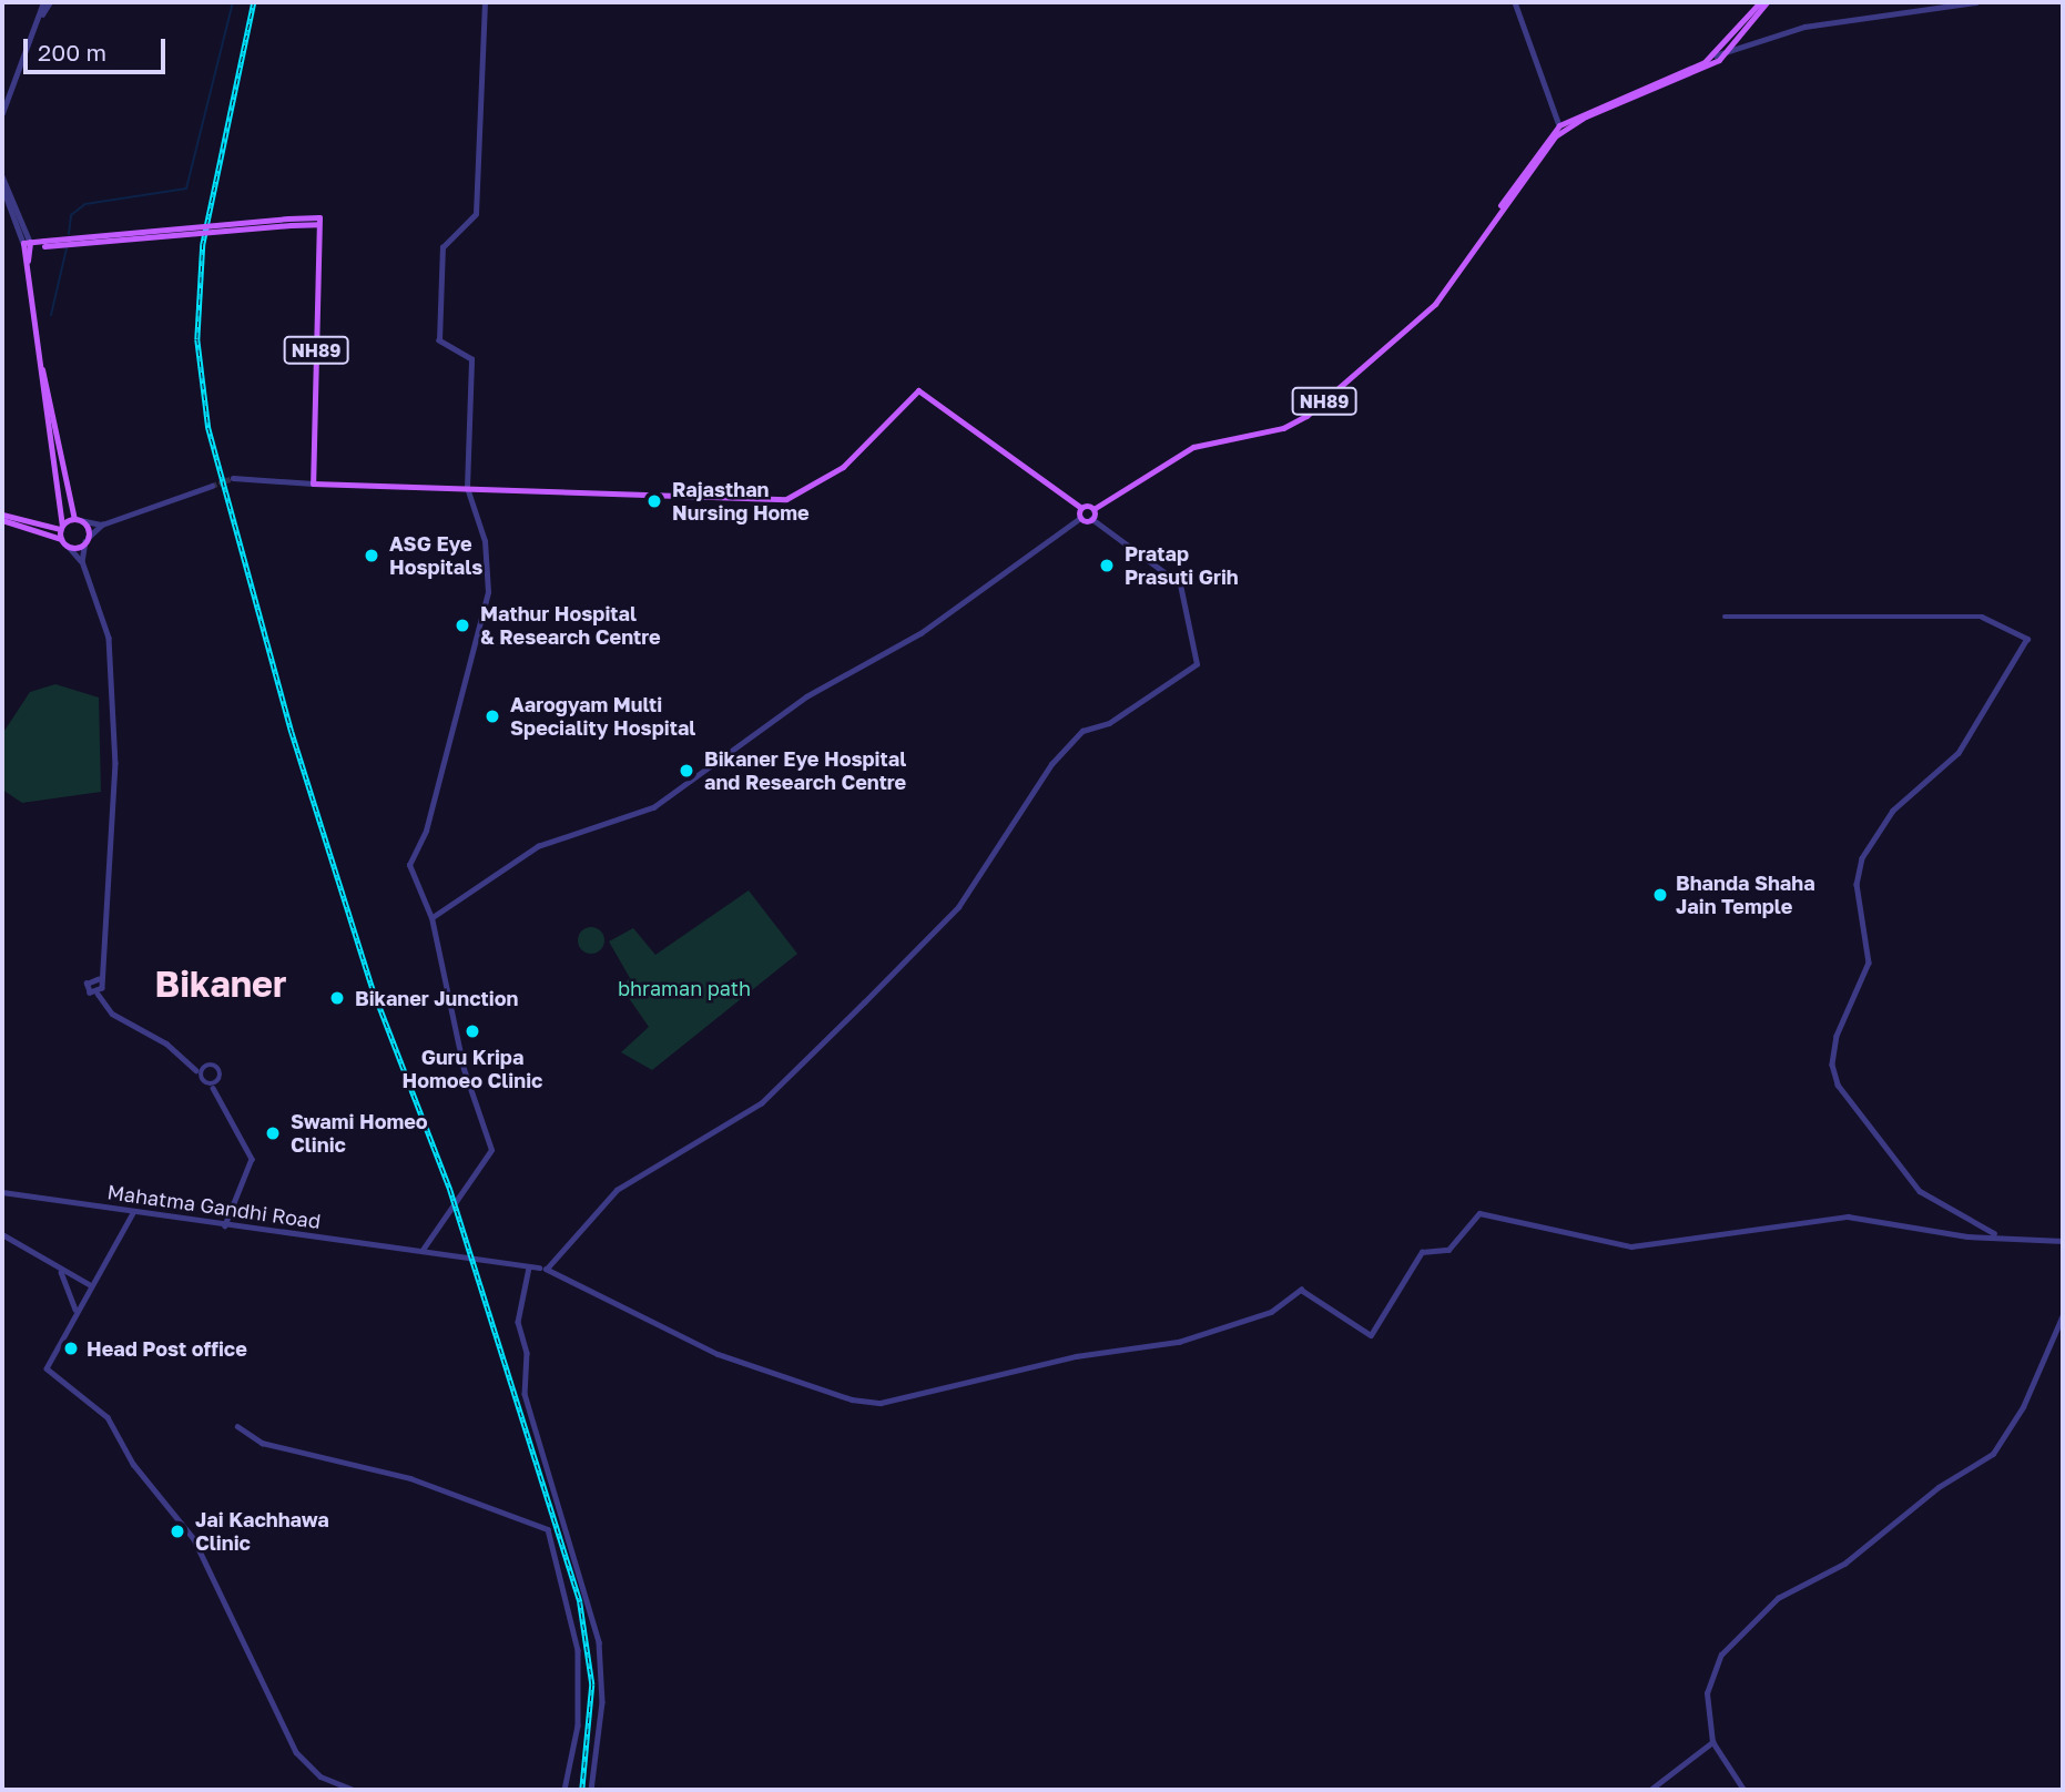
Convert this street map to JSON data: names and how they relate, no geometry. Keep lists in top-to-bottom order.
{
  "streets": {
    "main road": ["NH89"],
    "street": ["Mahatma Gandhi Road"]
  },
  "districts": ["Bikaner"],
  "parks": ["bhraman path"],
  "places": [
    "Rajasthan Nursing Home",
    "ASG Eye Hospitals",
    "Pratap Prasuti Grih",
    "Mathur Hospital & Research Centre",
    "Aarogyam Multi Speciality Hospital",
    "Bikaner Eye Hospital and Research Centre",
    "Bhanda Shaha Jain Temple",
    "Bikaner Junction",
    "Guru Kripa Homoeo Clinic",
    "Swami Homeo Clinic",
    "Head Post office",
    "Jai Kachhawa Clinic"
  ],
  "scale_bar": "200 m"
}
